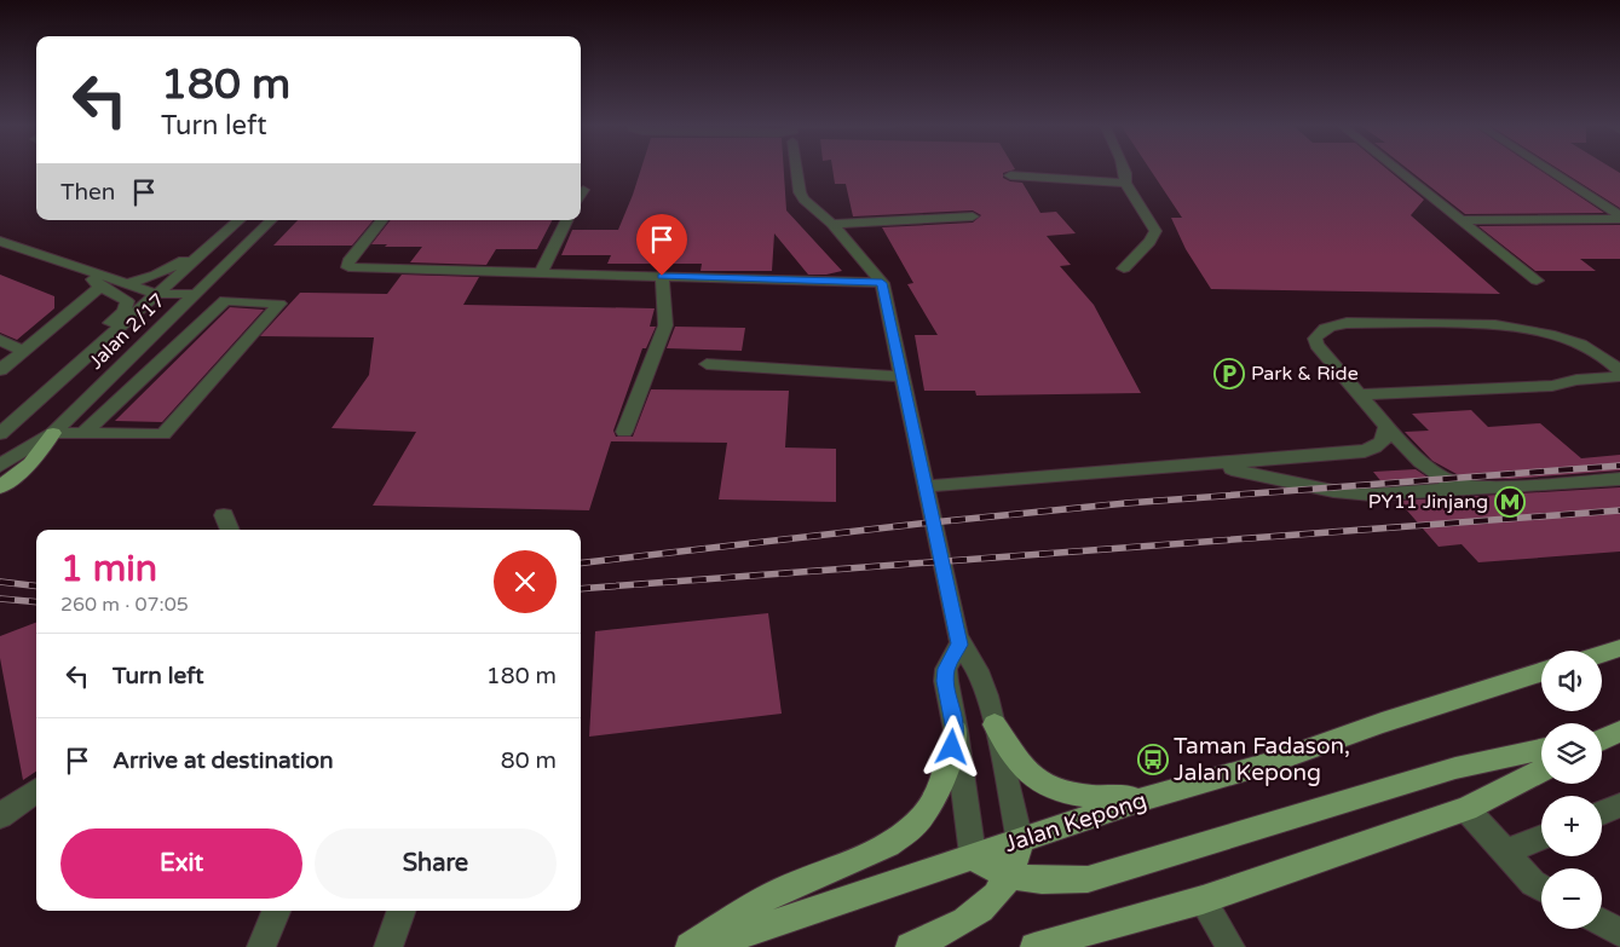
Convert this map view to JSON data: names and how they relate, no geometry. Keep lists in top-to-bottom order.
{
  "streets": {
    "main road": ["Jalan Kepong"],
    "street": ["Jalan 2/17"]
  },
  "places": {
    "parking": ["Park & Ride"],
    "metro station": ["PY11 Jinjang"],
    "bus stop": ["Taman Fadason, Jalan Kepong"]
  },
  "page": {
    "turn": ["180 m", "Turn left"],
    "then": "Then",
    "heading": ["1 min", "260 m · 07:05"],
    "list": [
      {
        "name": "Turn left",
        "value": "180 m"
      },
      {
        "name": "Arrive at destination",
        "value": "80 m"
      }
    ],
    "map_buttons": ["+", "−"],
    "buttons": ["Exit", "Share"]
  }
}
